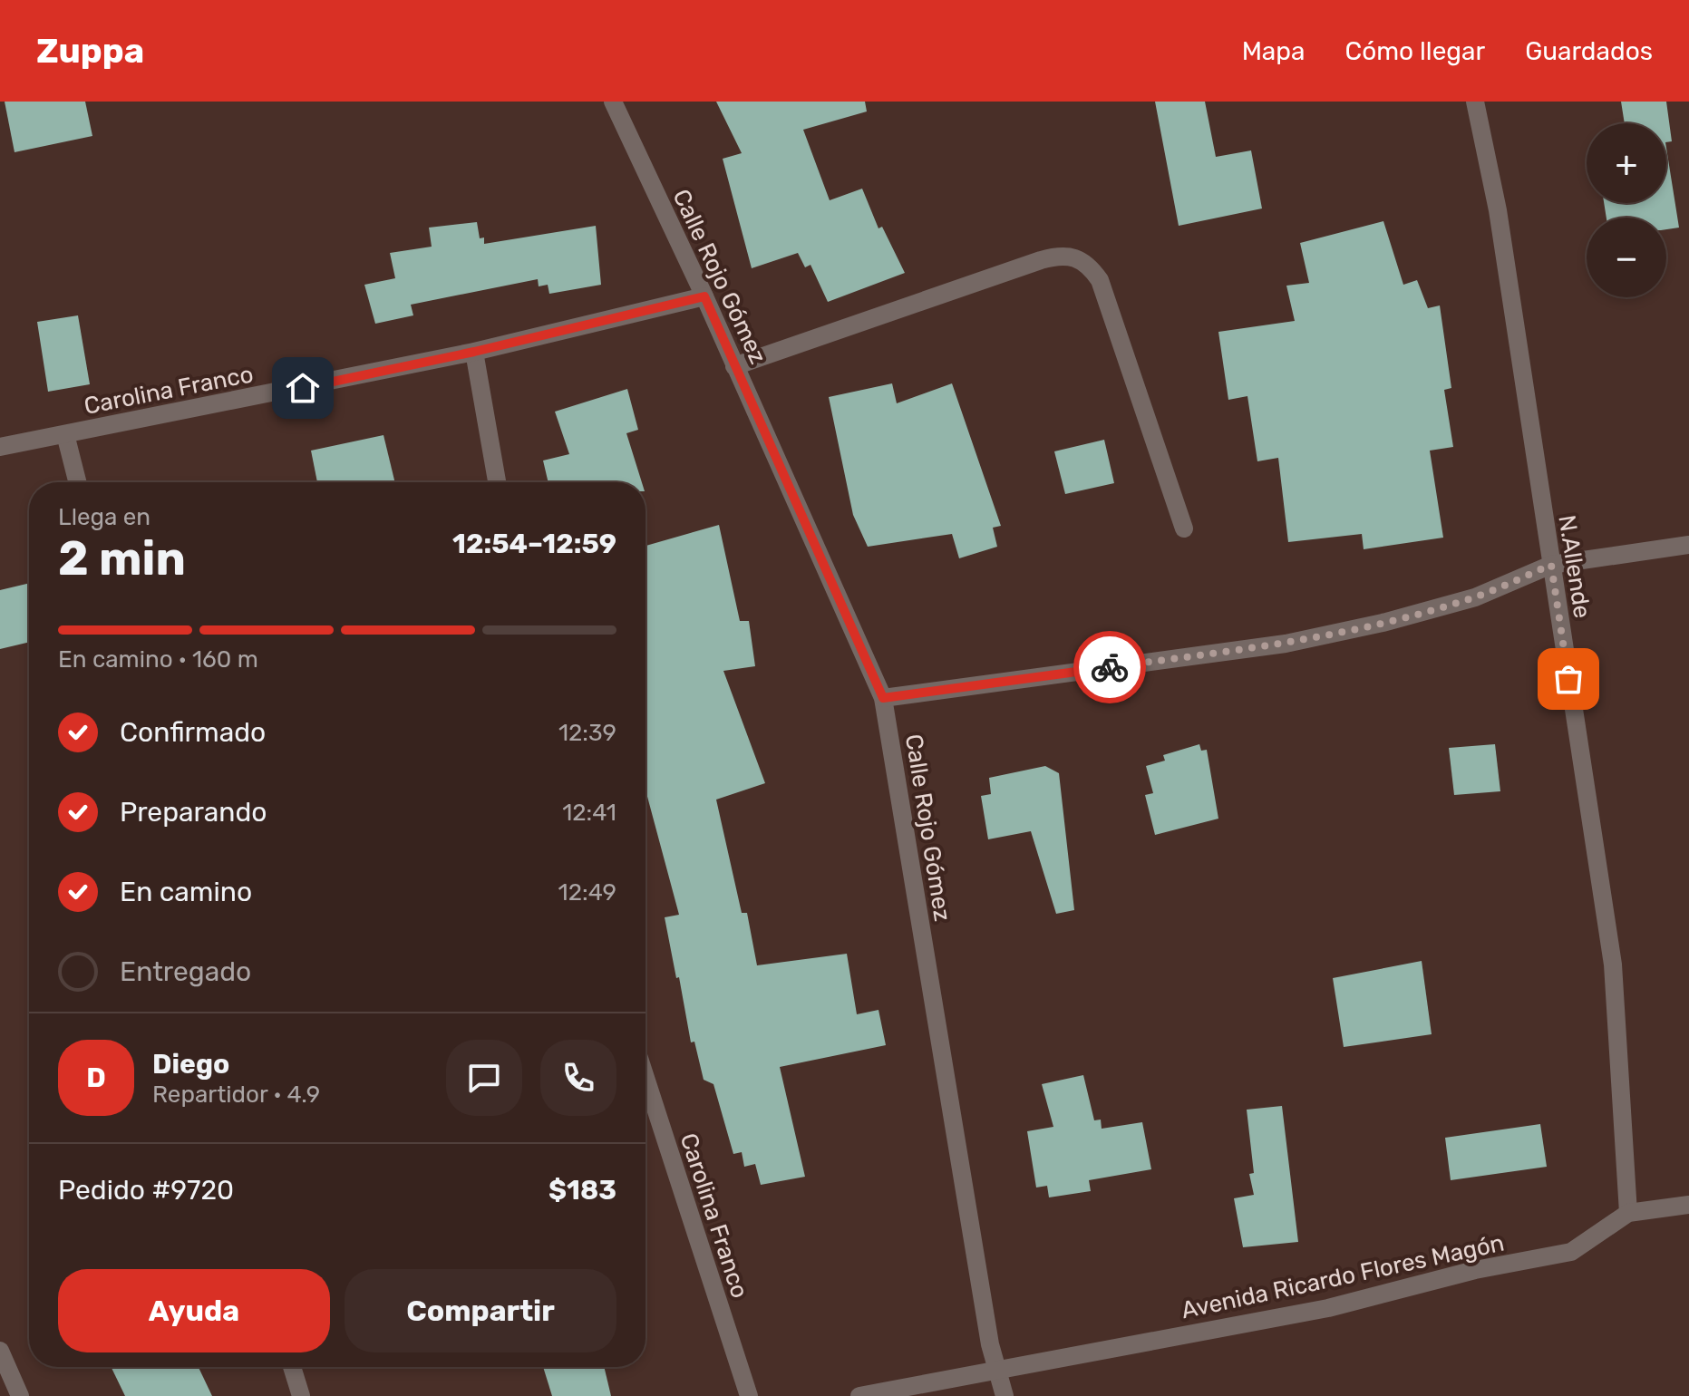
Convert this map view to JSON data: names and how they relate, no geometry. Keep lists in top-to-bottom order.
{
  "streets": {
    "street": [
      "Calle Rojo Gómez",
      "Carolina Franco",
      "N.Allende",
      "Avenida Ricardo Flores Magón"
    ]
  },
  "crossings": [
    ["Calle Rojo Gómez", "Carolina Franco"],
    ["Calle Rojo Gómez", "Avenida Ricardo Flores Magón"],
    ["N.Allende", "Avenida Ricardo Flores Magón"]
  ],
  "page": {
    "header": "Zuppa",
    "nav": ["Mapa", "Cómo llegar", "Guardados"],
    "map_buttons": ["+", "−"],
    "heading": ["2 min", "Llega en", "12:54–12:59"],
    "panel": [
      "Diego",
      "Repartidor · 4.9",
      "Pedido #9720",
      "$183"
    ],
    "bar": "En camino · 160 m",
    "list": [
      ["Confirmado", "12:39"],
      ["Preparando", "12:41"],
      ["En camino", "12:49"],
      "Entregado"
    ],
    "round": "D",
    "buttons": ["Ayuda", "Compartir"]
  }
}
